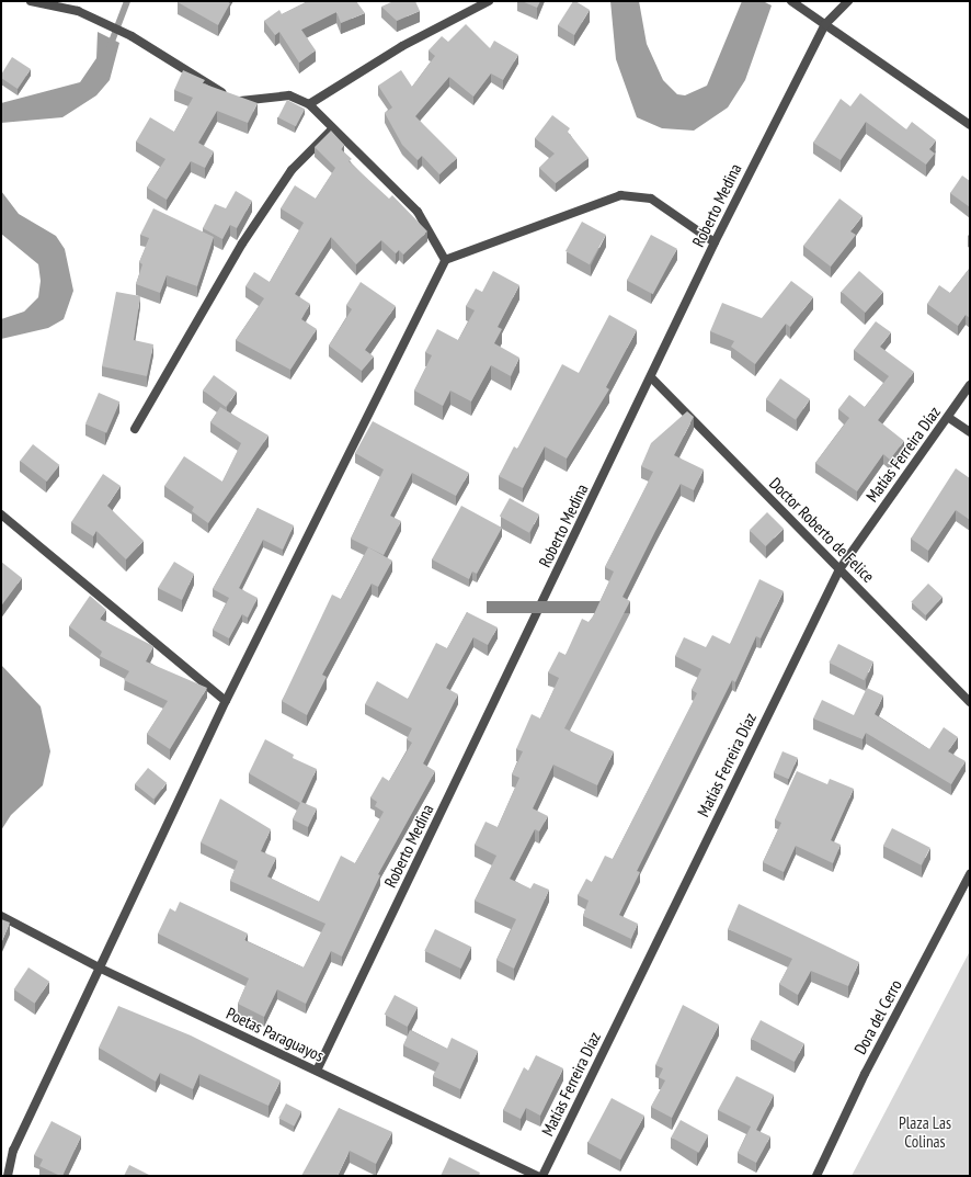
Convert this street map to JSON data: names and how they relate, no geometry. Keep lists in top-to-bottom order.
{
  "streets": {
    "street": [
      "Roberto Medina",
      "Matías Ferreira Díaz",
      "Doctor Roberto de Felice",
      "Dora del Cerro",
      "Poetas Paraguayos"
    ]
  },
  "crossings": [
    ["Roberto Medina", "Doctor Roberto de Felice"],
    ["Roberto Medina", "Poetas Paraguayos"],
    ["Matías Ferreira Díaz", "Doctor Roberto de Felice"]
  ],
  "parks": ["Plaza Las Colinas"]
}
